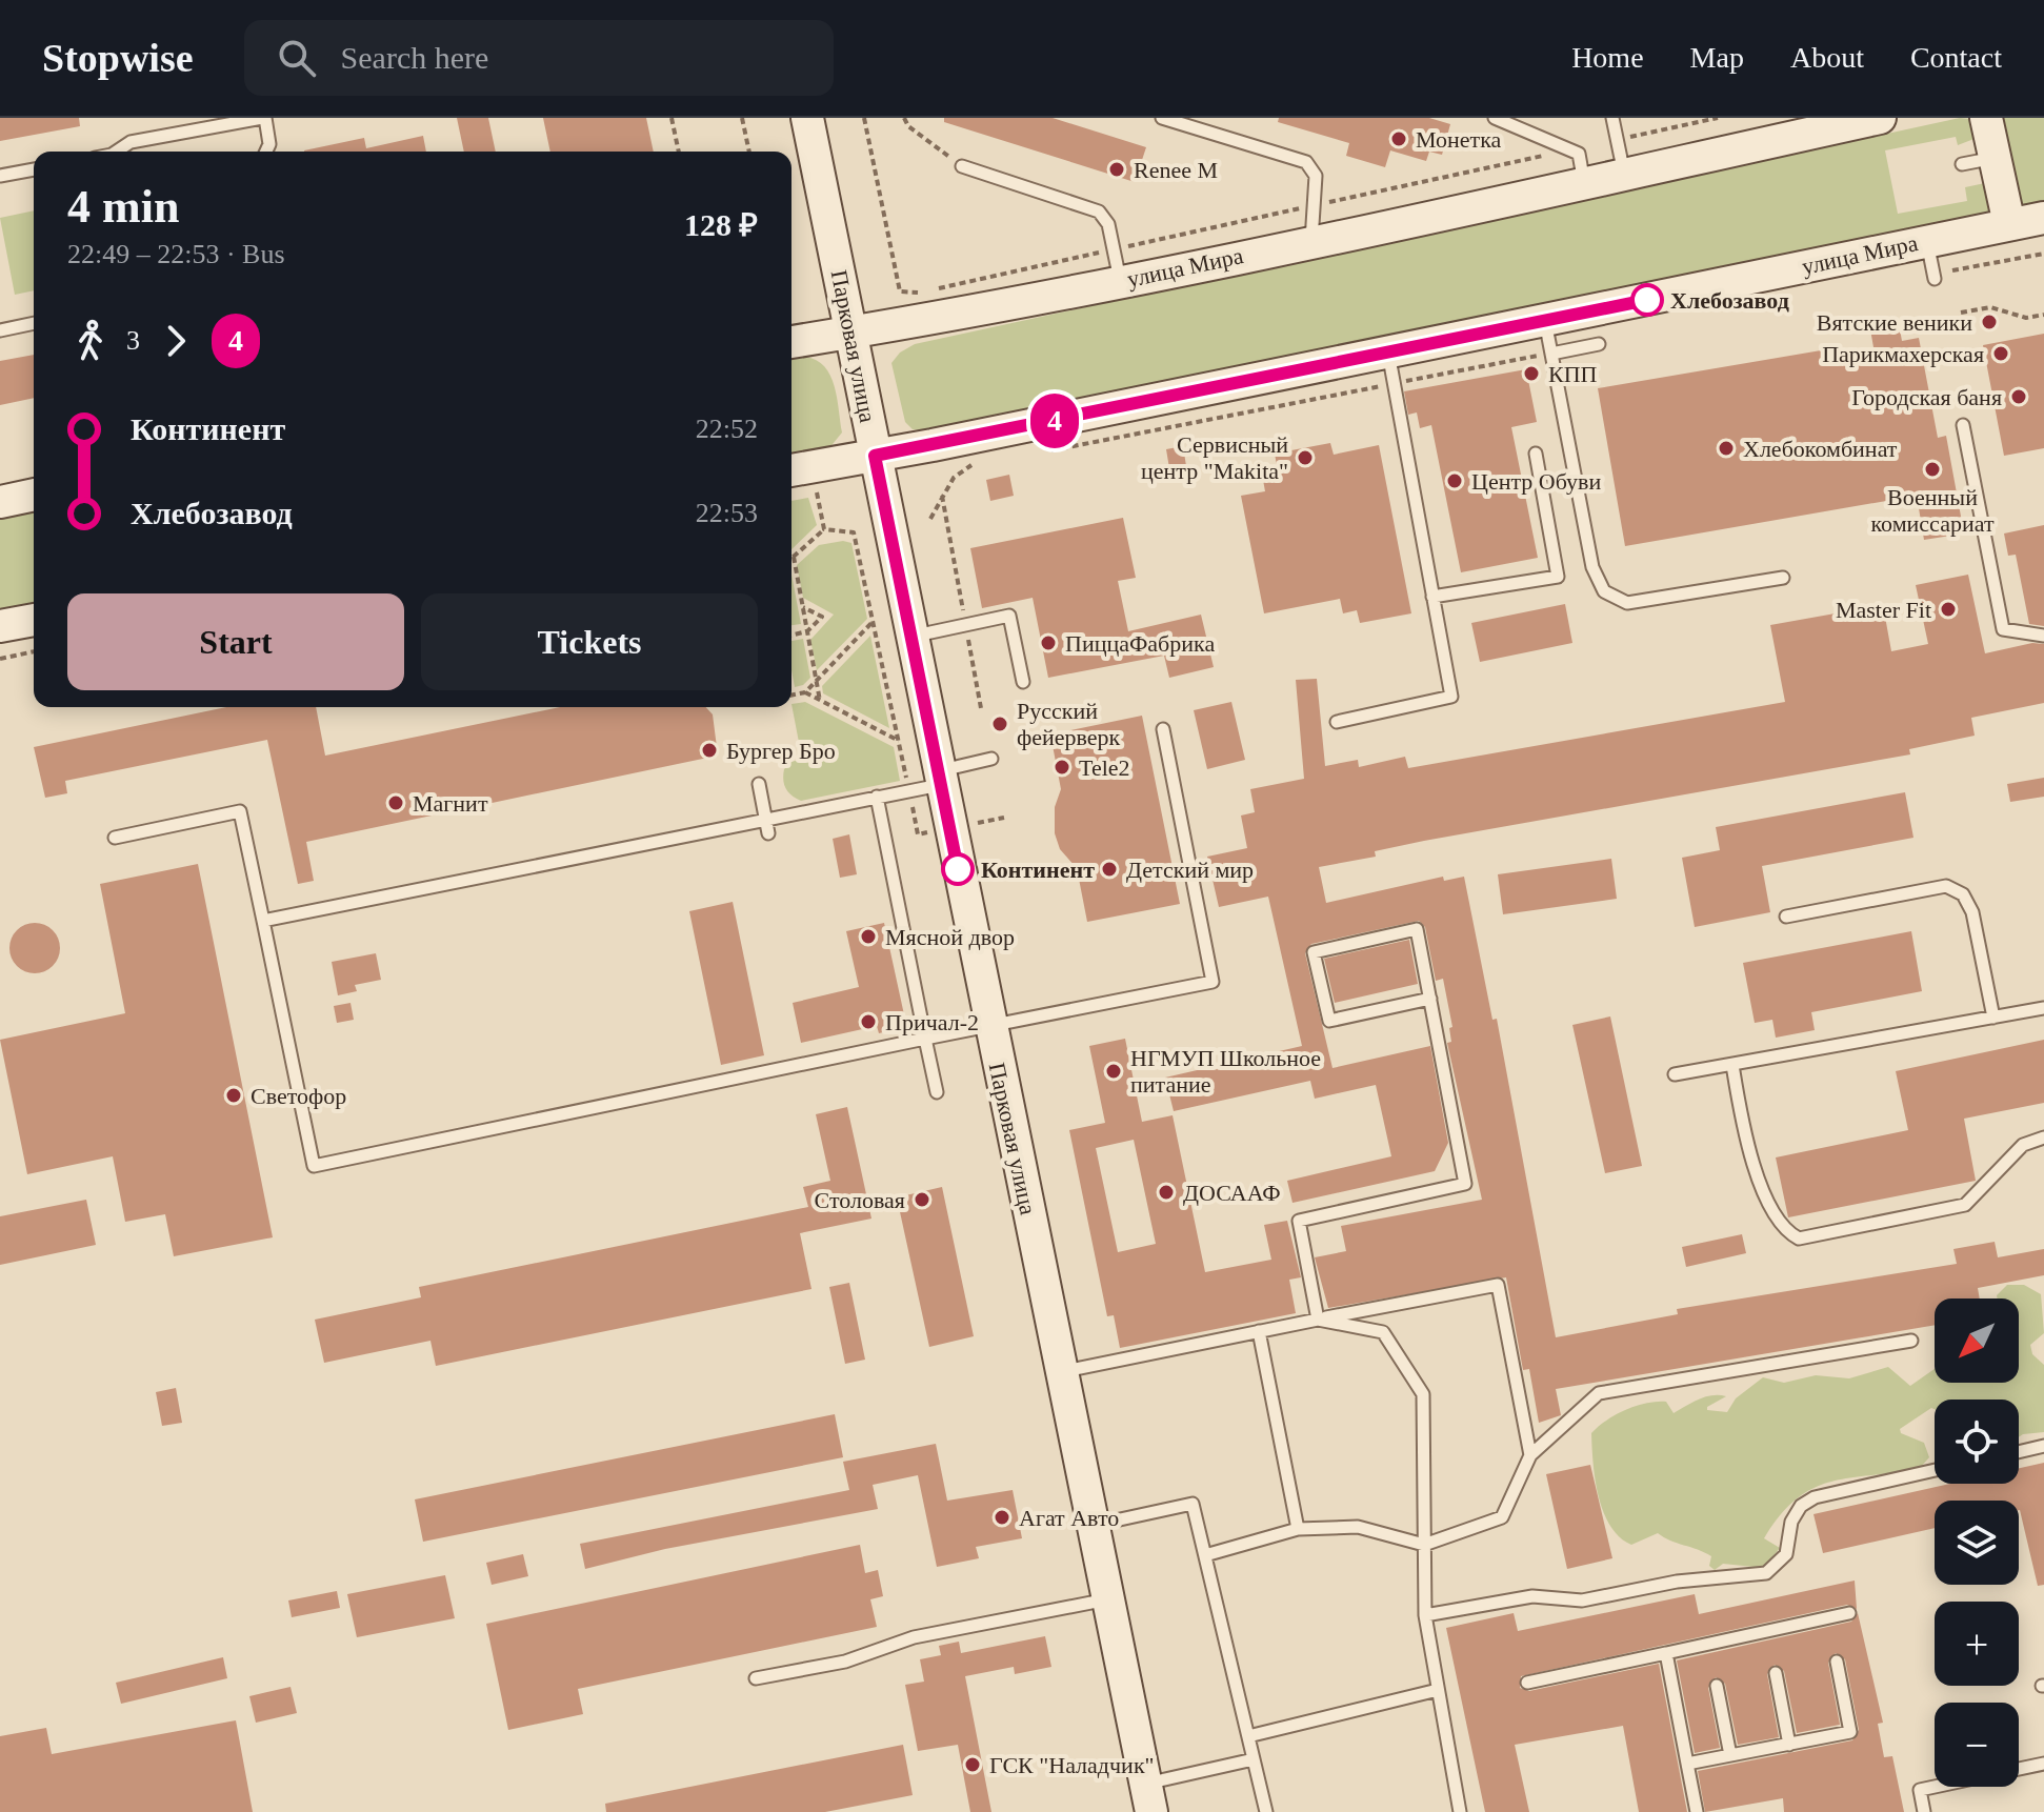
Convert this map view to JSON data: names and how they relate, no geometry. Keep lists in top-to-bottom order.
{
  "streets": {
    "main road": ["улица Мира", "Парковая улица"]
  },
  "crossings": [
    ["улица Мира", "Парковая улица"]
  ],
  "places": [
    "Монетка",
    "Renee M",
    "Хлебозавод",
    "Вятские веники",
    "Парикмахерская",
    "КПП",
    "Городская баня",
    "Хлебокомбинат",
    "Сервисный центр \"Makita\"",
    "Военный комиссариат",
    "Центр Обуви",
    "Master Fit",
    "ПиццаФабрика",
    "Русский фейерверк",
    "Бургер Бро",
    "Tele2",
    "Магнит",
    "Континент",
    "Детский мир",
    "Мясной двор",
    "Причал-2",
    "НГМУП Школьное питание",
    "Светофор",
    "ДОСААФ",
    "Столовая",
    "Агат Авто",
    "ГСК \"Наладчик\""
  ],
  "lines": ["bus line 4"],
  "north": "bottom left",
  "page": {
    "header": "Stopwise",
    "search": "Search here",
    "nav": [
      "Home",
      "Map",
      "About",
      "Contact"
    ],
    "on_map": "4",
    "heading": ["4 min", "22:49 – 22:53 · Bus", "128 ₽"],
    "legs": ["3", "4"],
    "list": [
      {
        "name": "Континент",
        "value": "22:52"
      },
      {
        "name": "Хлебозавод",
        "value": "22:53"
      }
    ],
    "buttons": ["Start", "Tickets"],
    "map_buttons": ["+", "−"]
  }
}
